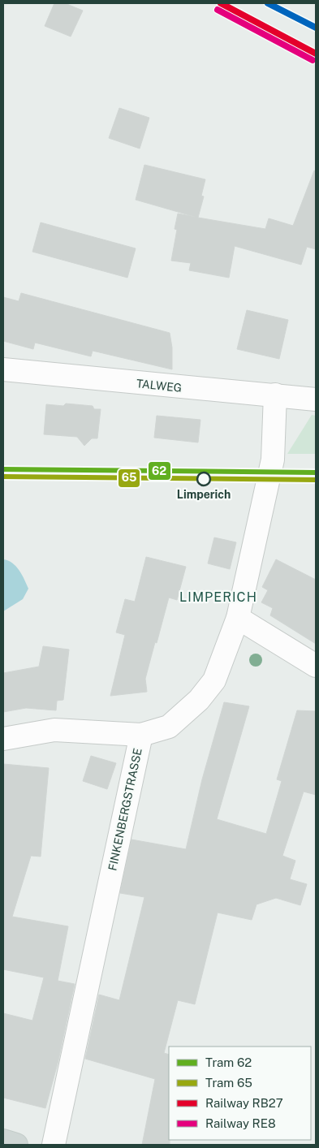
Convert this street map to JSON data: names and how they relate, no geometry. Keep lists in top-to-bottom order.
{
  "streets": {
    "street": ["TALWEG", "FINKENBERGSTRASSE"]
  },
  "crossings": [
    ["TALWEG", "FINKENBERGSTRASSE"]
  ],
  "districts": ["LIMPERICH"],
  "places": ["Limperich"],
  "lines": [
    "rail line RB27",
    "rail line RE8",
    "tram line 62",
    "tram line 65"
  ],
  "legend": [
    "Tram 62",
    "Tram 65",
    "Railway RB27",
    "Railway RE8"
  ]
}
